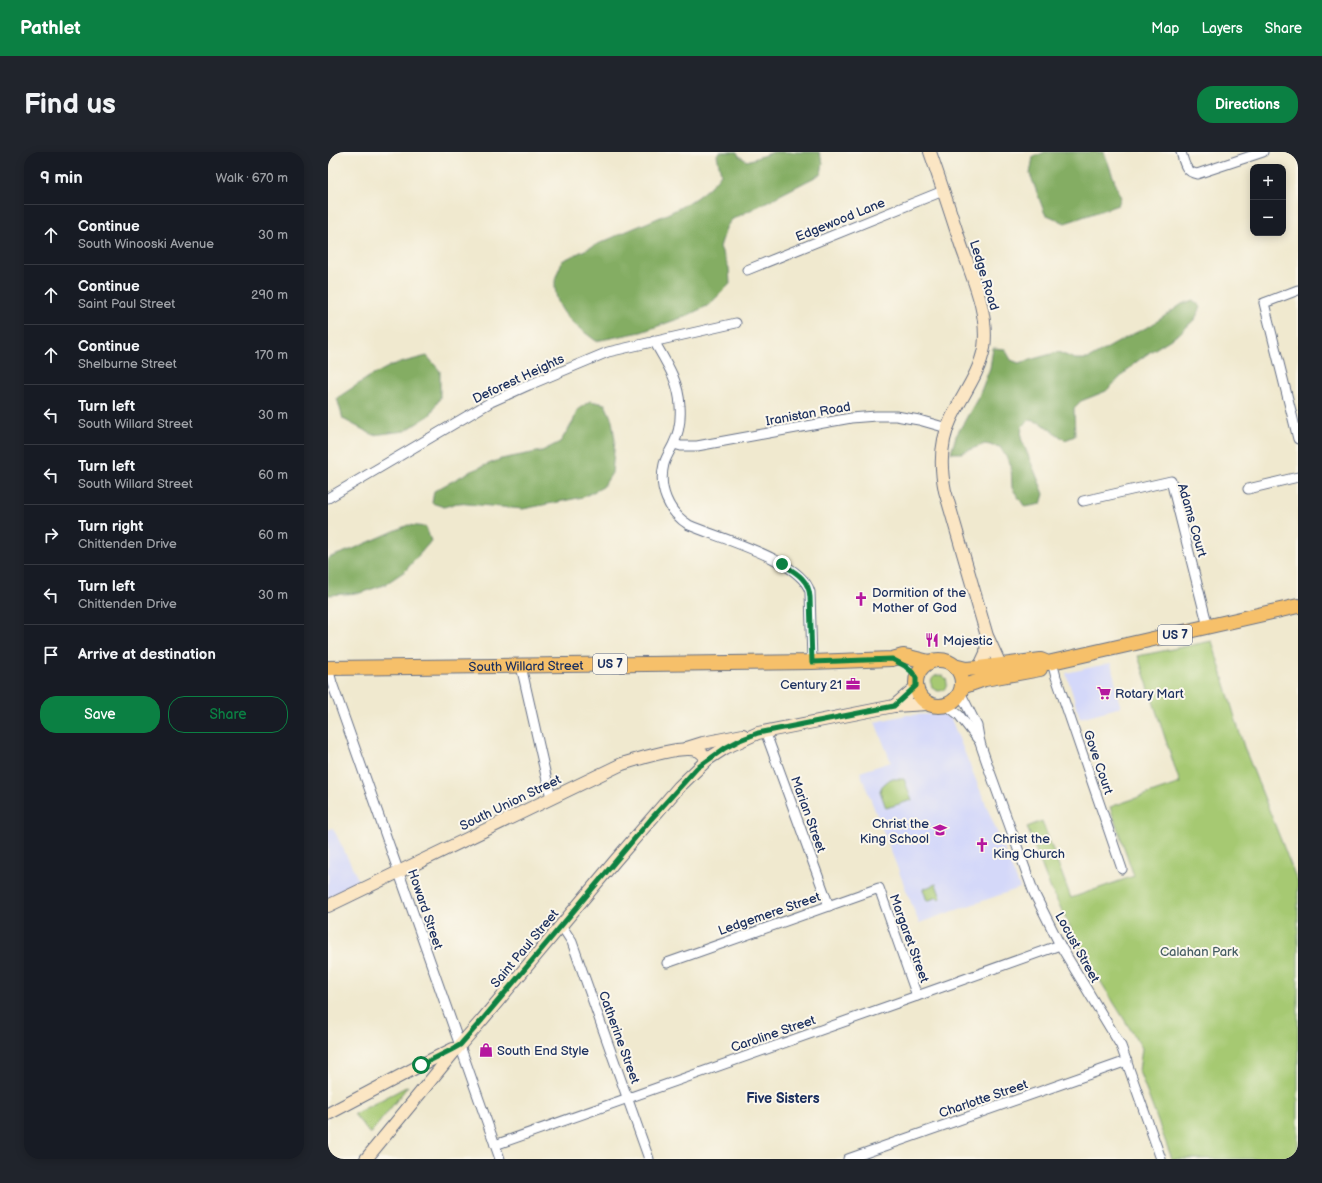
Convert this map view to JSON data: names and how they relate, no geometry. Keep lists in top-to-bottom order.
{
  "streets": {
    "main road": [
      "Ledge Road",
      "US 7",
      "South Willard Street",
      "South Union Street",
      "Saint Paul Street"
    ],
    "street": [
      "Edgewood Lane",
      "Deforest Heights",
      "Iranistan Road",
      "Adams Court",
      "Gove Court",
      "Marian Street",
      "Howard Street",
      "Ledgemere Street",
      "Margaret Street",
      "Locust Street",
      "Caroline Street",
      "Catherine Street",
      "Charlotte Street"
    ]
  },
  "crossings": [
    ["Edgewood Lane", "Ledge Road"],
    ["Ledge Road", "Iranistan Road"],
    ["Ledge Road", "US 7"],
    ["Adams Court", "US 7"],
    ["US 7", "South Willard Street"],
    ["US 7", "Gove Court"],
    ["US 7", "Locust Street"],
    ["South Willard Street", "Howard Street"],
    ["South Willard Street", "Locust Street"],
    ["South Union Street", "Howard Street"],
    ["South Union Street", "Saint Paul Street"],
    ["Marian Street", "Ledgemere Street"],
    ["Marian Street", "Saint Paul Street"],
    ["Howard Street", "Saint Paul Street"],
    ["Howard Street", "Caroline Street"],
    ["Ledgemere Street", "Margaret Street"],
    ["Margaret Street", "Caroline Street"],
    ["Locust Street", "Caroline Street"],
    ["Locust Street", "Charlotte Street"],
    ["Saint Paul Street", "Catherine Street"],
    ["Caroline Street", "Catherine Street"]
  ],
  "districts": ["Five Sisters"],
  "parks": ["Calahan Park"],
  "places": {
    "church": ["Dormition of the Mother of God", "Christ the King Church"],
    "restaurant": ["Majestic"],
    "office": ["Century 21"],
    "supermarket": ["Rotary Mart"],
    "school or university": ["Christ the King School"],
    "shop": ["South End Style"]
  },
  "page": {
    "header": "Pathlet",
    "nav": ["Map", "Layers", "Share"],
    "buttons": [
      "Directions",
      ["Save", "Share"]
    ],
    "title": "Find us",
    "heading": ["9 min", "Walk · 670 m"],
    "map_buttons": ["+", "−"],
    "list": [
      ["Continue", "South Winooski Avenue", "30 m"],
      ["Continue", "Saint Paul Street", "290 m"],
      ["Continue", "Shelburne Street", "170 m"],
      ["Turn left", "South Willard Street", "30 m"],
      ["Turn left", "South Willard Street", "60 m"],
      ["Turn right", "Chittenden Drive", "60 m"],
      ["Turn left", "Chittenden Drive", "30 m"],
      "Arrive at destination"
    ]
  }
}
